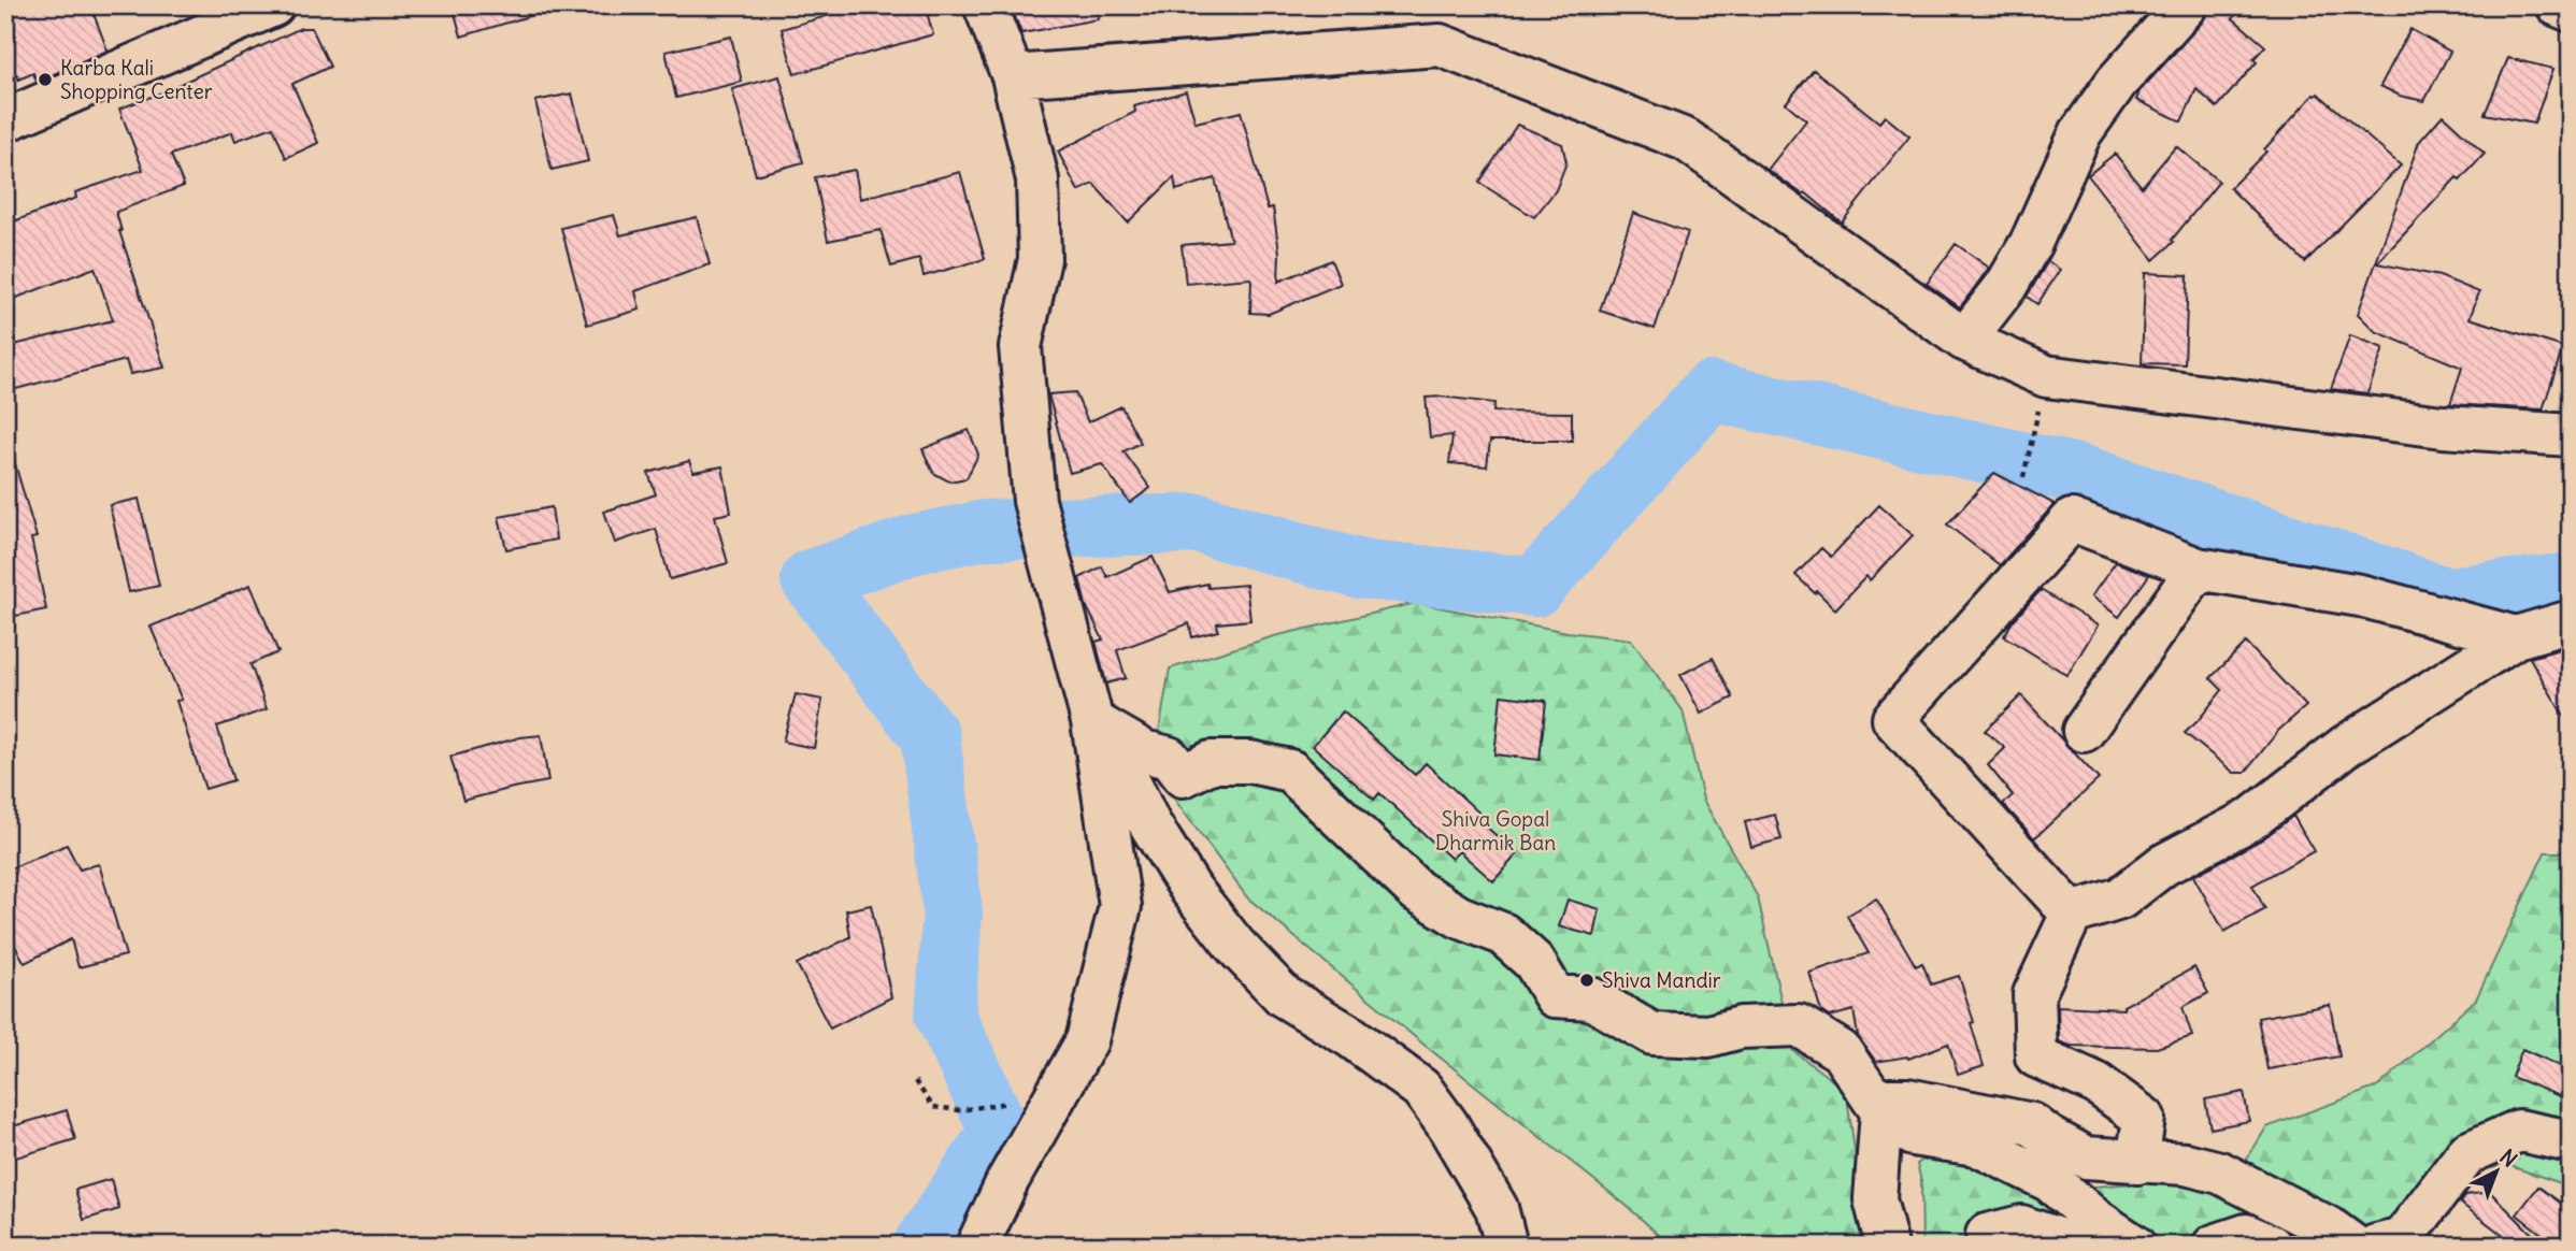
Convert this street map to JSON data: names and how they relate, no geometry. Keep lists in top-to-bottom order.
{
  "parks": ["Shiva Gopal Dharmik Ban"],
  "places": ["Karba Kali Shopping Center", "Shiva Mandir"],
  "north": "top right"
}
